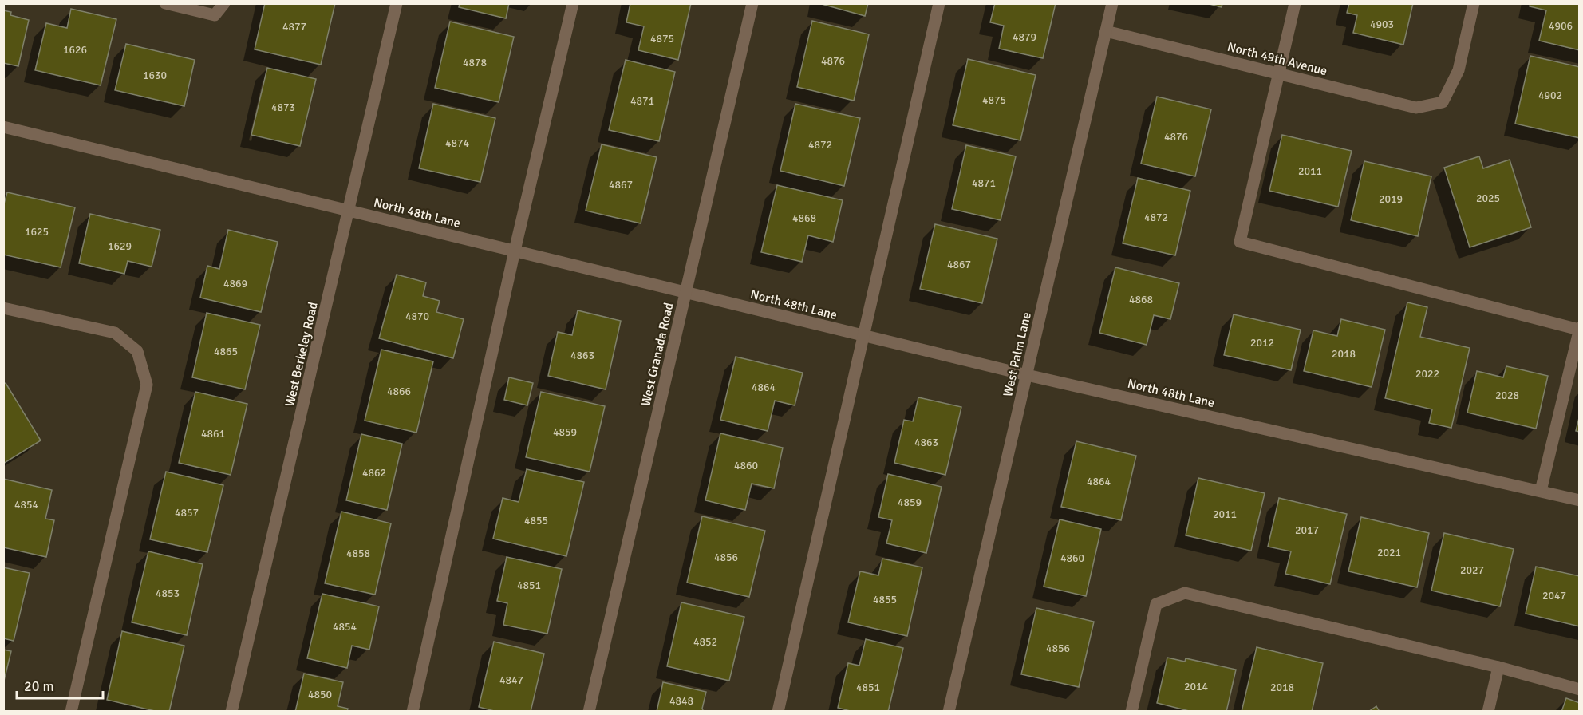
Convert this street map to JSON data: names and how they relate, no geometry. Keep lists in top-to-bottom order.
{
  "streets": {
    "street": [
      "North 49th Avenue",
      "North 48th Lane",
      "West Berkeley Road",
      "West Granada Road",
      "West Palm Lane"
    ]
  },
  "crossings": [
    ["North 49th Avenue", "West Palm Lane"],
    ["North 48th Lane", "West Berkeley Road"],
    ["North 48th Lane", "West Granada Road"],
    ["North 48th Lane", "West Palm Lane"]
  ],
  "house_numbers": [
    "4903",
    "4906",
    "4877",
    "4879",
    "4875",
    "1626",
    "4876",
    "4878",
    "1630",
    "4902",
    "4875",
    "4871",
    "4873",
    "4876",
    "4874",
    "4872",
    "2011",
    "4871",
    "4867",
    "2025",
    "2019",
    "4872",
    "4868",
    "1625",
    "1629",
    "4867",
    "4869",
    "4868",
    "4870",
    "2012",
    "4865",
    "2018",
    "4863",
    "2022",
    "4864",
    "4866",
    "2028",
    "4859",
    "4861",
    "4863",
    "4860",
    "4862",
    "4864",
    "4859",
    "4854",
    "4857",
    "2011",
    "4855",
    "2017",
    "2021",
    "4858",
    "4856",
    "4860",
    "2027",
    "4851",
    "4853",
    "2047",
    "4855",
    "4854",
    "4852",
    "4856",
    "4847",
    "2014",
    "4851",
    "2018",
    "4850",
    "4848"
  ],
  "scale_bar": "20 m"
}
